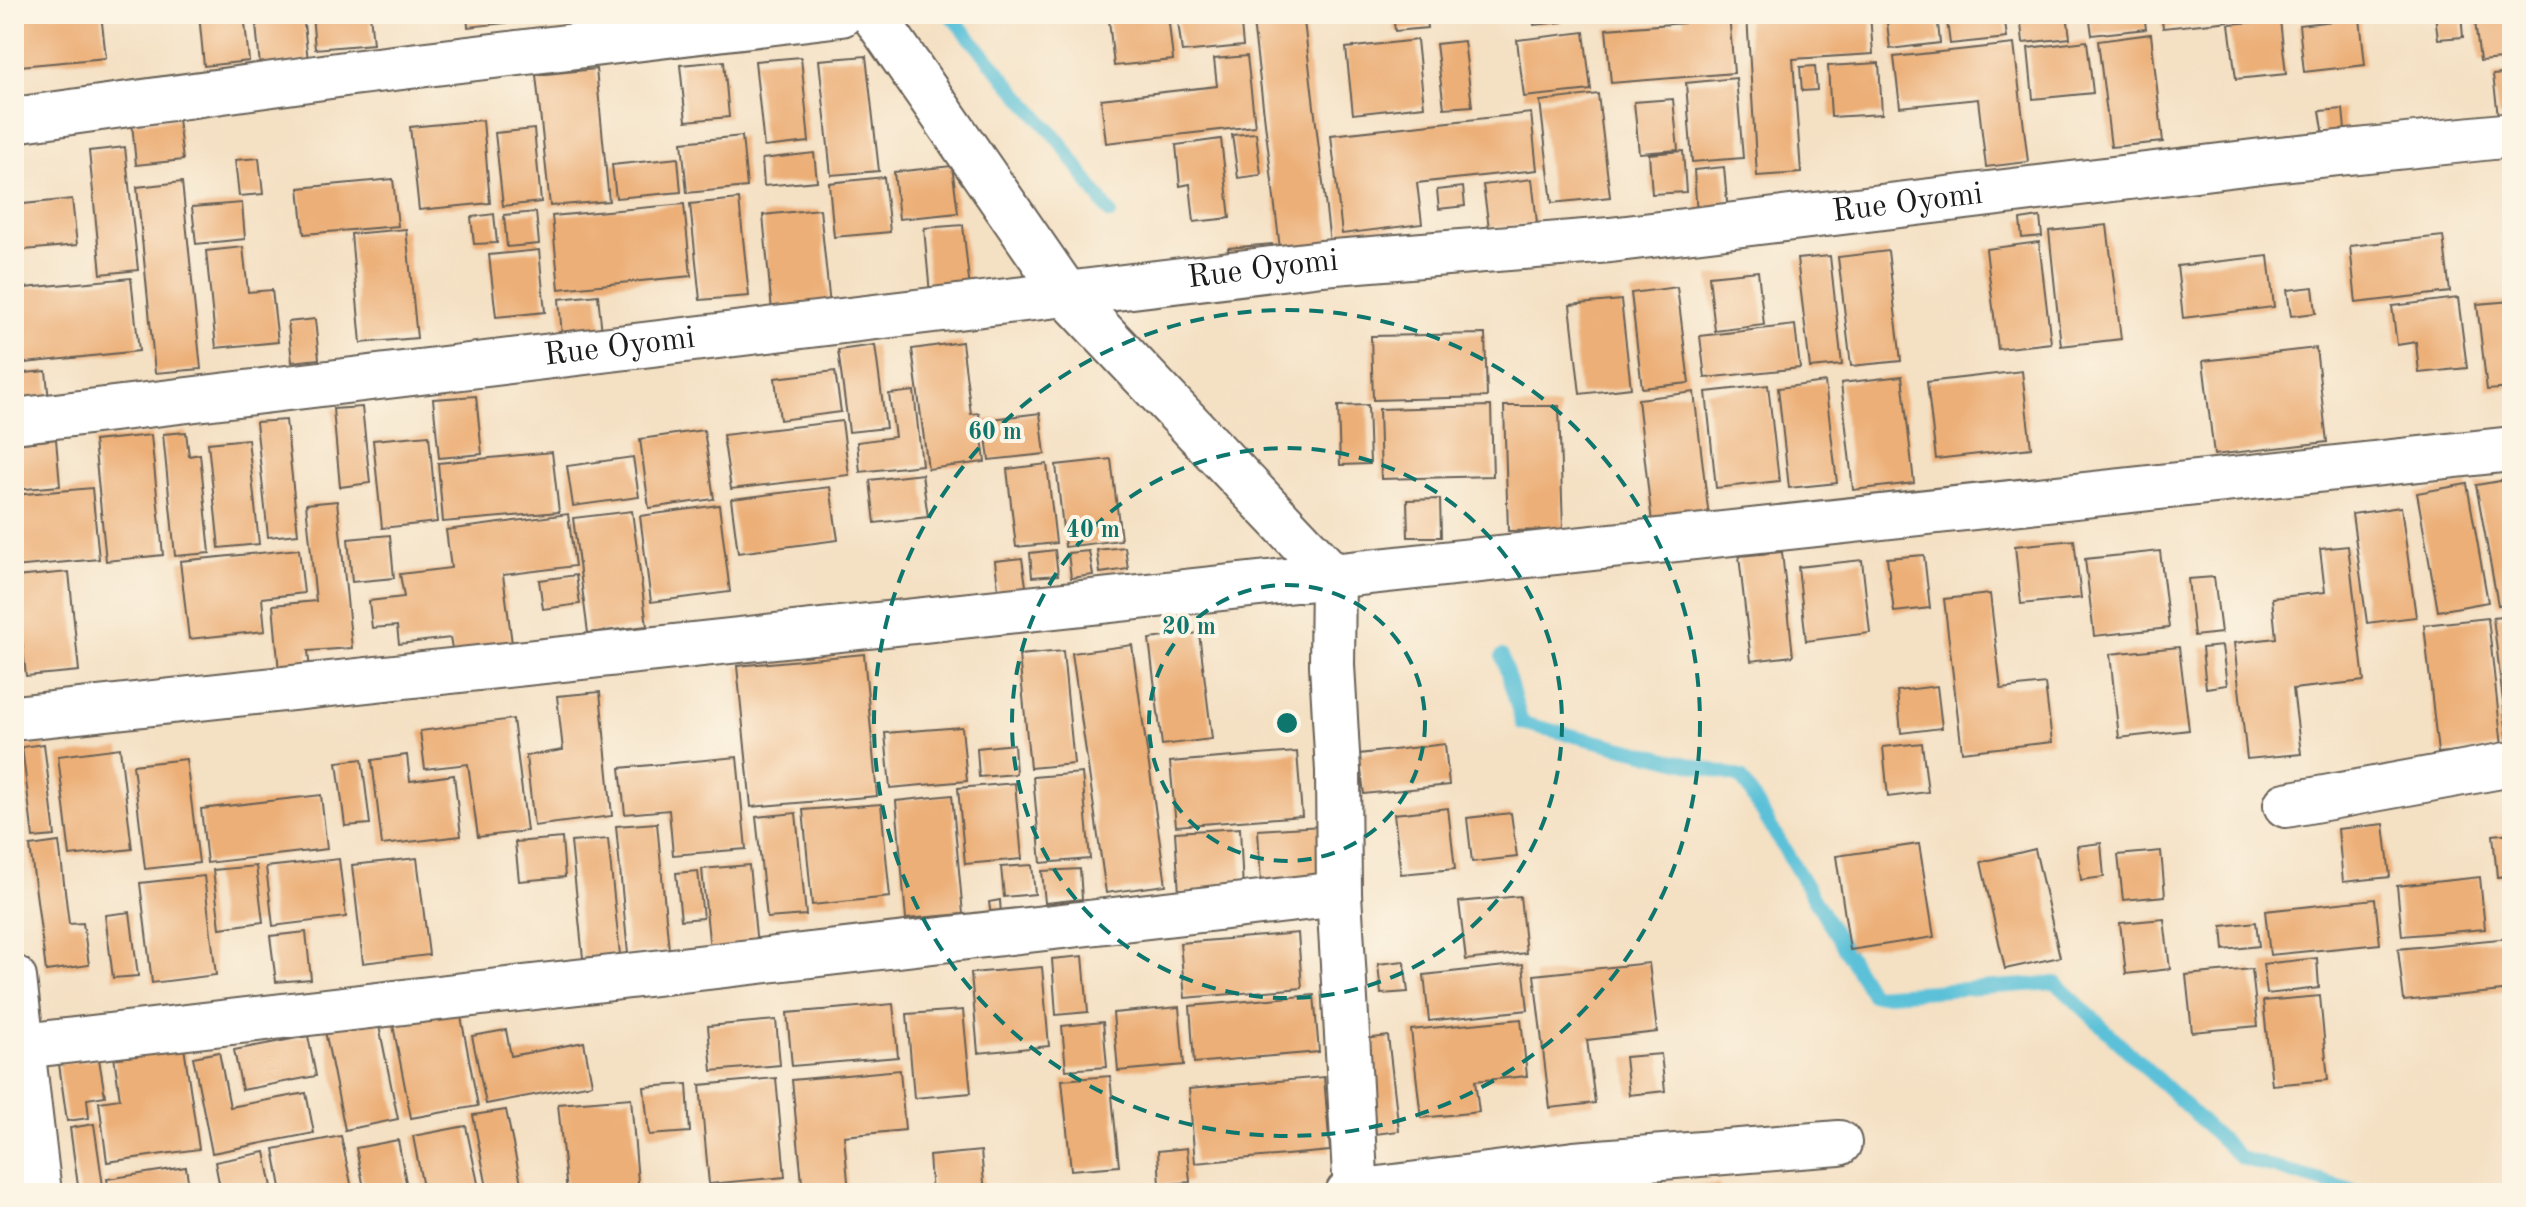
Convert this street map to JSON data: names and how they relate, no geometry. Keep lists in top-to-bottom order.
{
  "streets": {
    "street": ["Rue Oyomi"]
  },
  "rings": ["60 m", "40 m", "20 m"]
}
